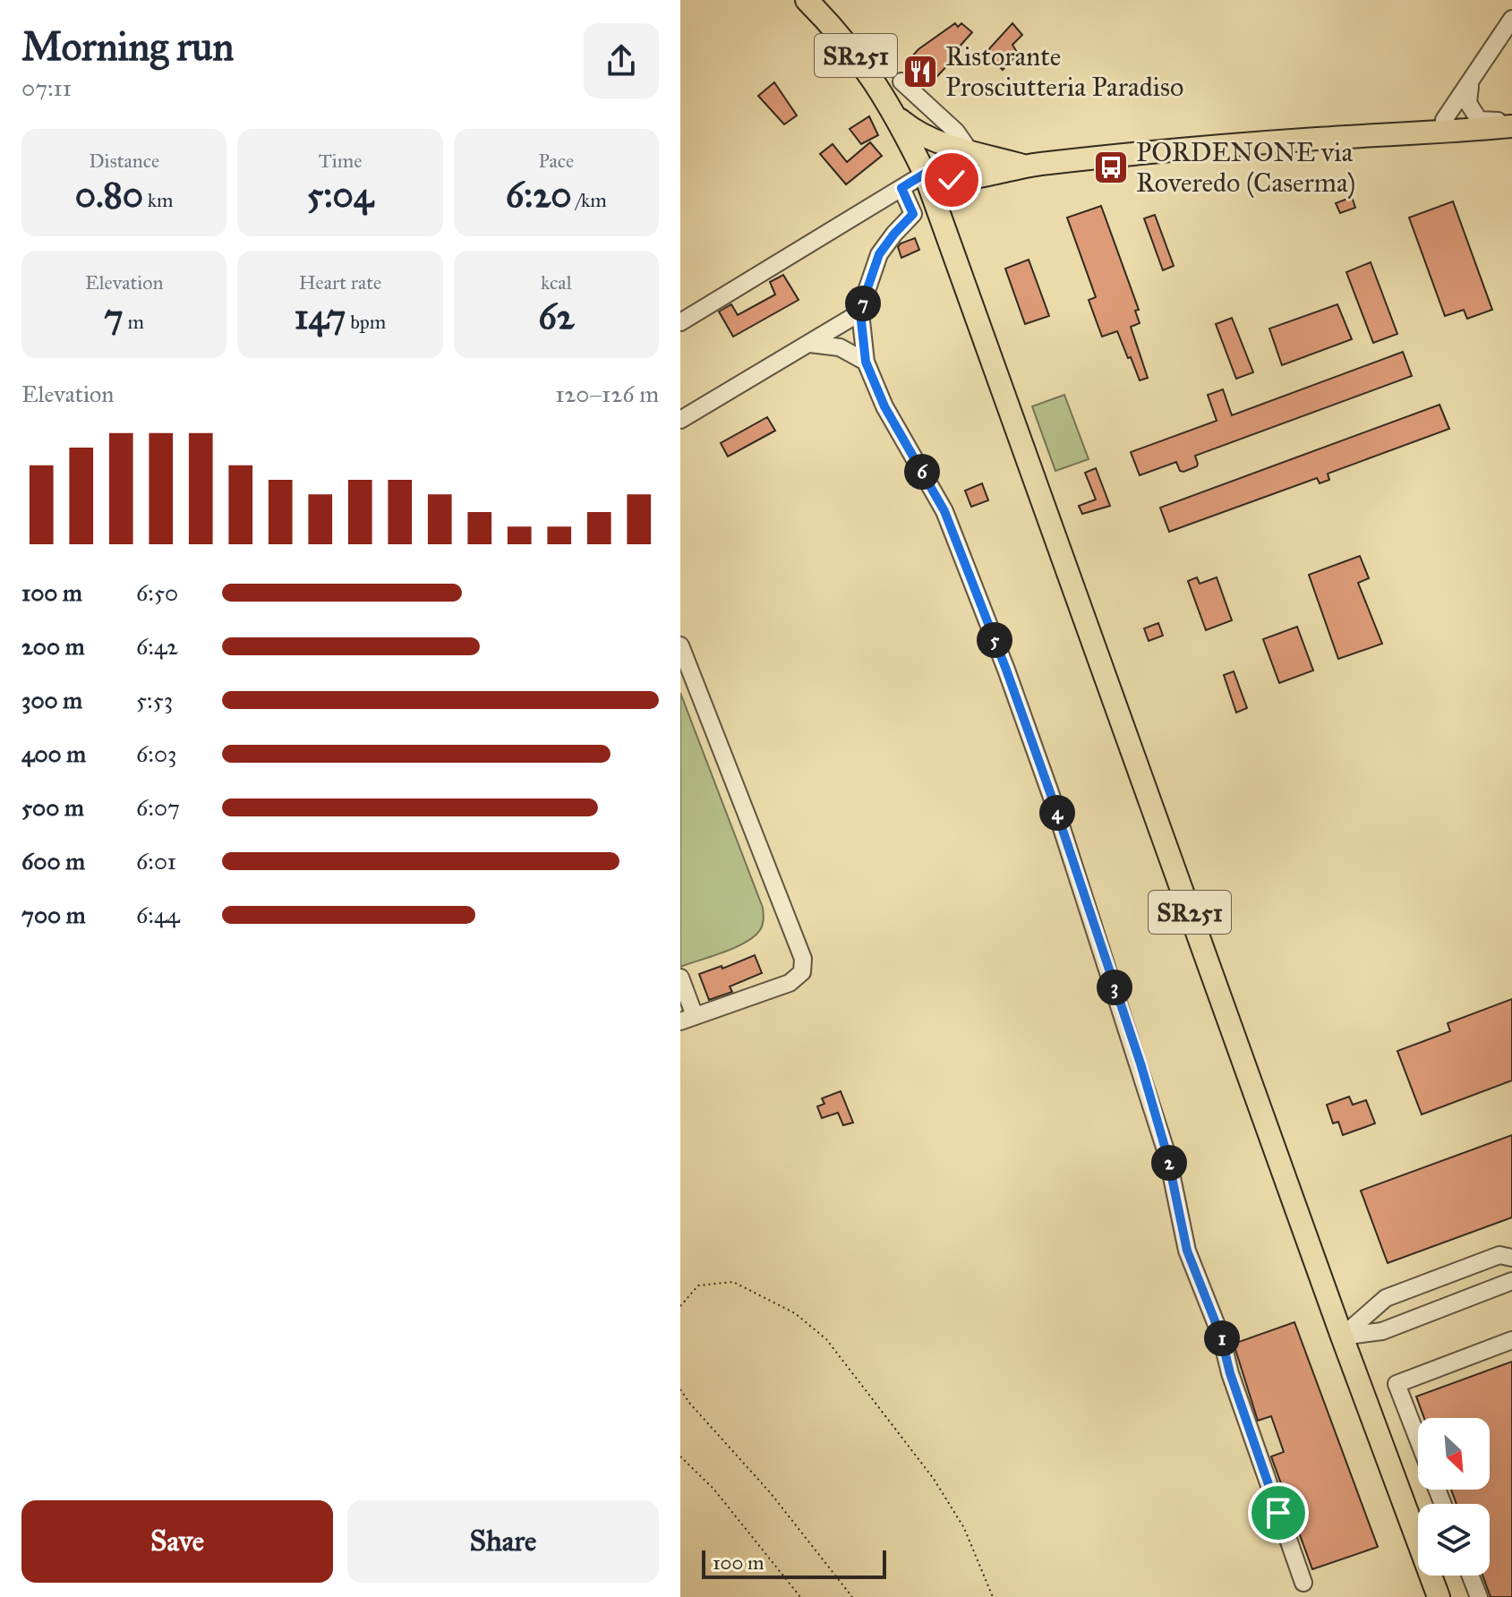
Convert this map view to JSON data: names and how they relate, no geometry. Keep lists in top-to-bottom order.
{
  "streets": {
    "main road": ["SR251"]
  },
  "places": {
    "restaurant": ["Ristorante Prosciutteria Paradiso"],
    "bus stop": ["PORDENONE via Roveredo (Caserma)"]
  },
  "scale_bar": "100 m",
  "north": "bottom right",
  "page": {
    "heading": ["Morning run", "07:11"],
    "stats": [
      ["Distance", "0.80 km"],
      ["Time", "5:04"],
      ["Pace", "6:20 /km"],
      ["Elevation", "7 m"],
      ["Heart rate", "147 bpm"],
      ["kcal", "62"]
    ],
    "pins": [
      "7",
      "6",
      "5",
      "4",
      "3",
      "2",
      "1"
    ],
    "chart": ["Elevation", "120–126 m"],
    "list": [
      {
        "name": "100 m",
        "note": "6:50"
      },
      {
        "name": "200 m",
        "note": "6:42"
      },
      {
        "name": "300 m",
        "note": "5:53"
      },
      {
        "name": "400 m",
        "note": "6:03"
      },
      {
        "name": "500 m",
        "note": "6:07"
      },
      {
        "name": "600 m",
        "note": "6:01"
      },
      {
        "name": "700 m",
        "note": "6:44"
      }
    ],
    "buttons": ["Save", "Share"],
    "scale": "100 m"
  }
}
